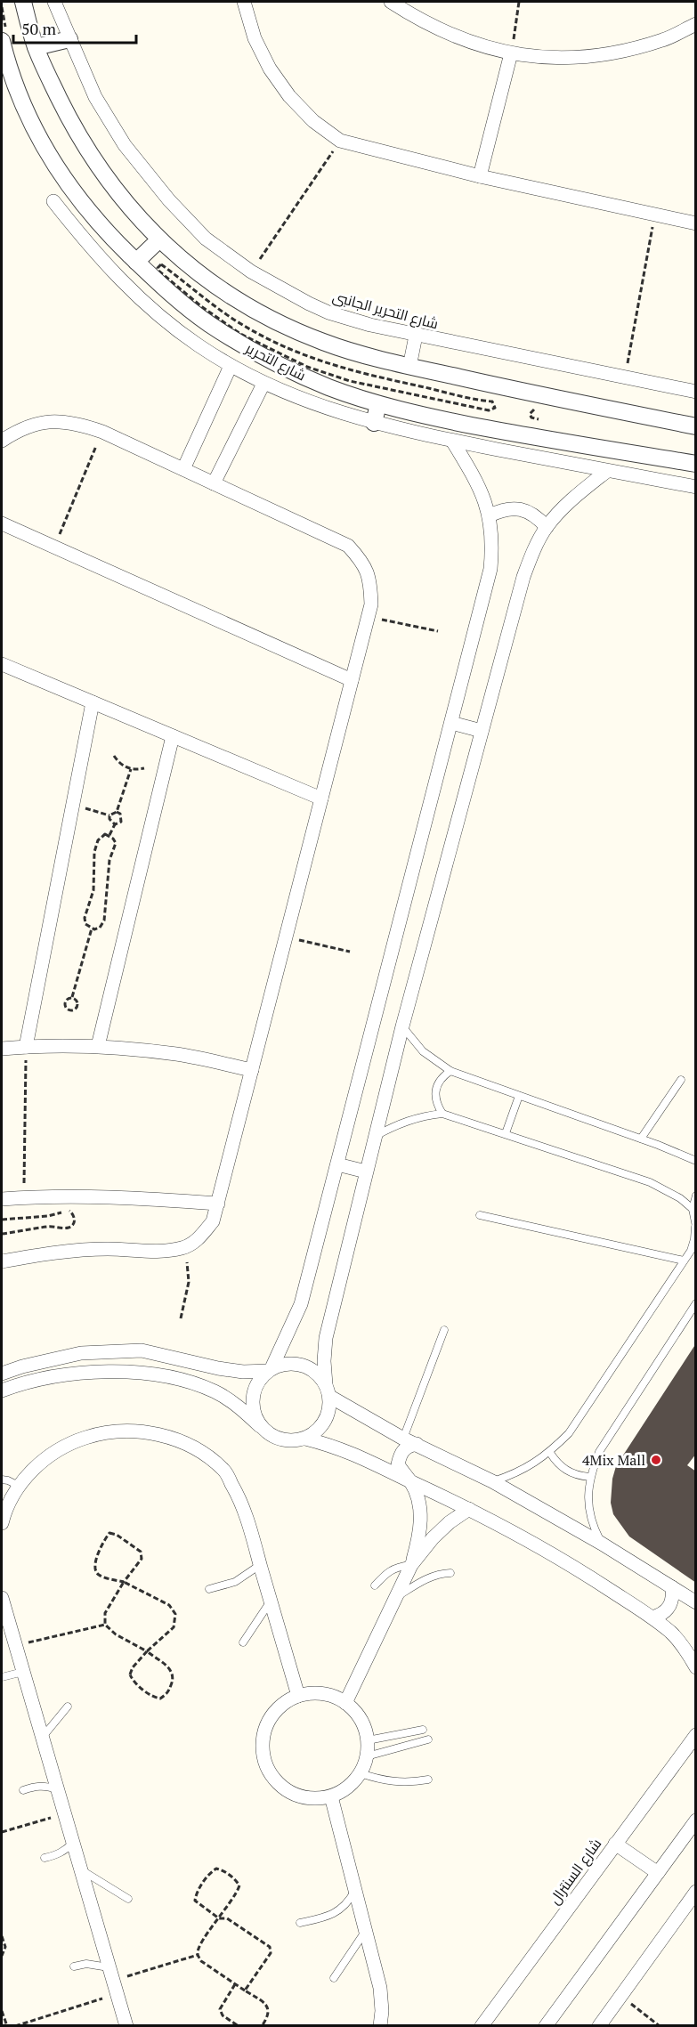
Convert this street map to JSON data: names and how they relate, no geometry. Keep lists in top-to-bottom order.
{
  "streets": {
    "street": ["شارع التحرير الجانبى", "شارع التحرير", "شارع السنترال"]
  },
  "places": ["4Mix Mall"],
  "scale_bar": "50 m"
}
